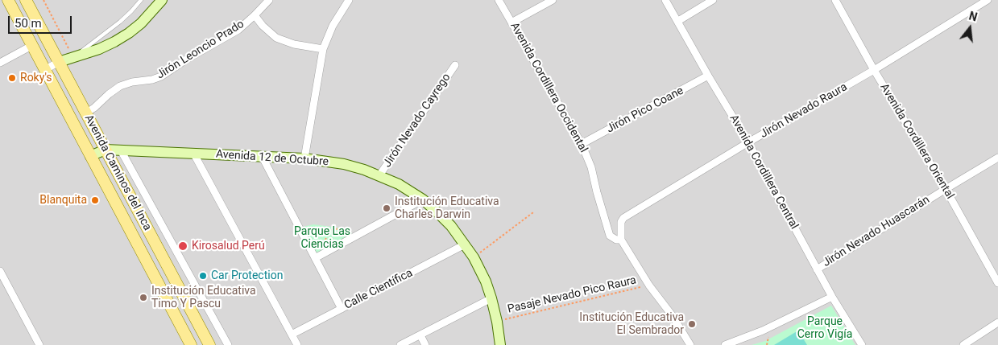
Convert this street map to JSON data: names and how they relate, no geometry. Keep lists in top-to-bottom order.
{
  "streets": {
    "main road": ["Avenida Caminos del Inca"],
    "street": [
      "Jirón Leoncio Prado",
      "Avenida Cordillera Occidental",
      "Jirón Pico Coane",
      "Jirón Nevado Raura",
      "Jirón Nevado Cayrego",
      "Avenida Cordillera Oriental",
      "Avenida 12 de Octubre",
      "Avenida Cordillera Central",
      "Jirón Nevado Huascarán",
      "Calle Científica"
    ],
    "path": ["Pasaje Nevado Pico Raura"]
  },
  "crossings": [
    ["Jirón Leoncio Prado", "Avenida Caminos del Inca"],
    ["Avenida Cordillera Occidental", "Jirón Pico Coane"],
    ["Avenida Cordillera Occidental", "Jirón Nevado Raura"],
    ["Avenida Cordillera Occidental", "Pasaje Nevado Pico Raura"],
    ["Jirón Pico Coane", "Avenida Cordillera Central"],
    ["Jirón Nevado Raura", "Avenida Cordillera Oriental"],
    ["Jirón Nevado Raura", "Avenida Cordillera Central"],
    ["Jirón Nevado Cayrego", "Avenida 12 de Octubre"],
    ["Avenida Cordillera Oriental", "Jirón Nevado Huascarán"],
    ["Avenida 12 de Octubre", "Avenida Caminos del Inca"],
    ["Avenida 12 de Octubre", "Calle Científica"],
    ["Avenida 12 de Octubre", "Pasaje Nevado Pico Raura"],
    ["Avenida Cordillera Central", "Jirón Nevado Huascarán"]
  ],
  "parks": ["Parque Las Ciencias", "Parque Cerro Vigía"],
  "places": [
    "Roky's",
    "Blanquita",
    "Institución Educativa Charles Darwin",
    "Kirosalud Perú",
    "Car Protection",
    "Institución Educativa Timo Y Pascu",
    "Institución Educativa El Sembrador"
  ],
  "scale_bar": "50 m",
  "north": "top"
}
